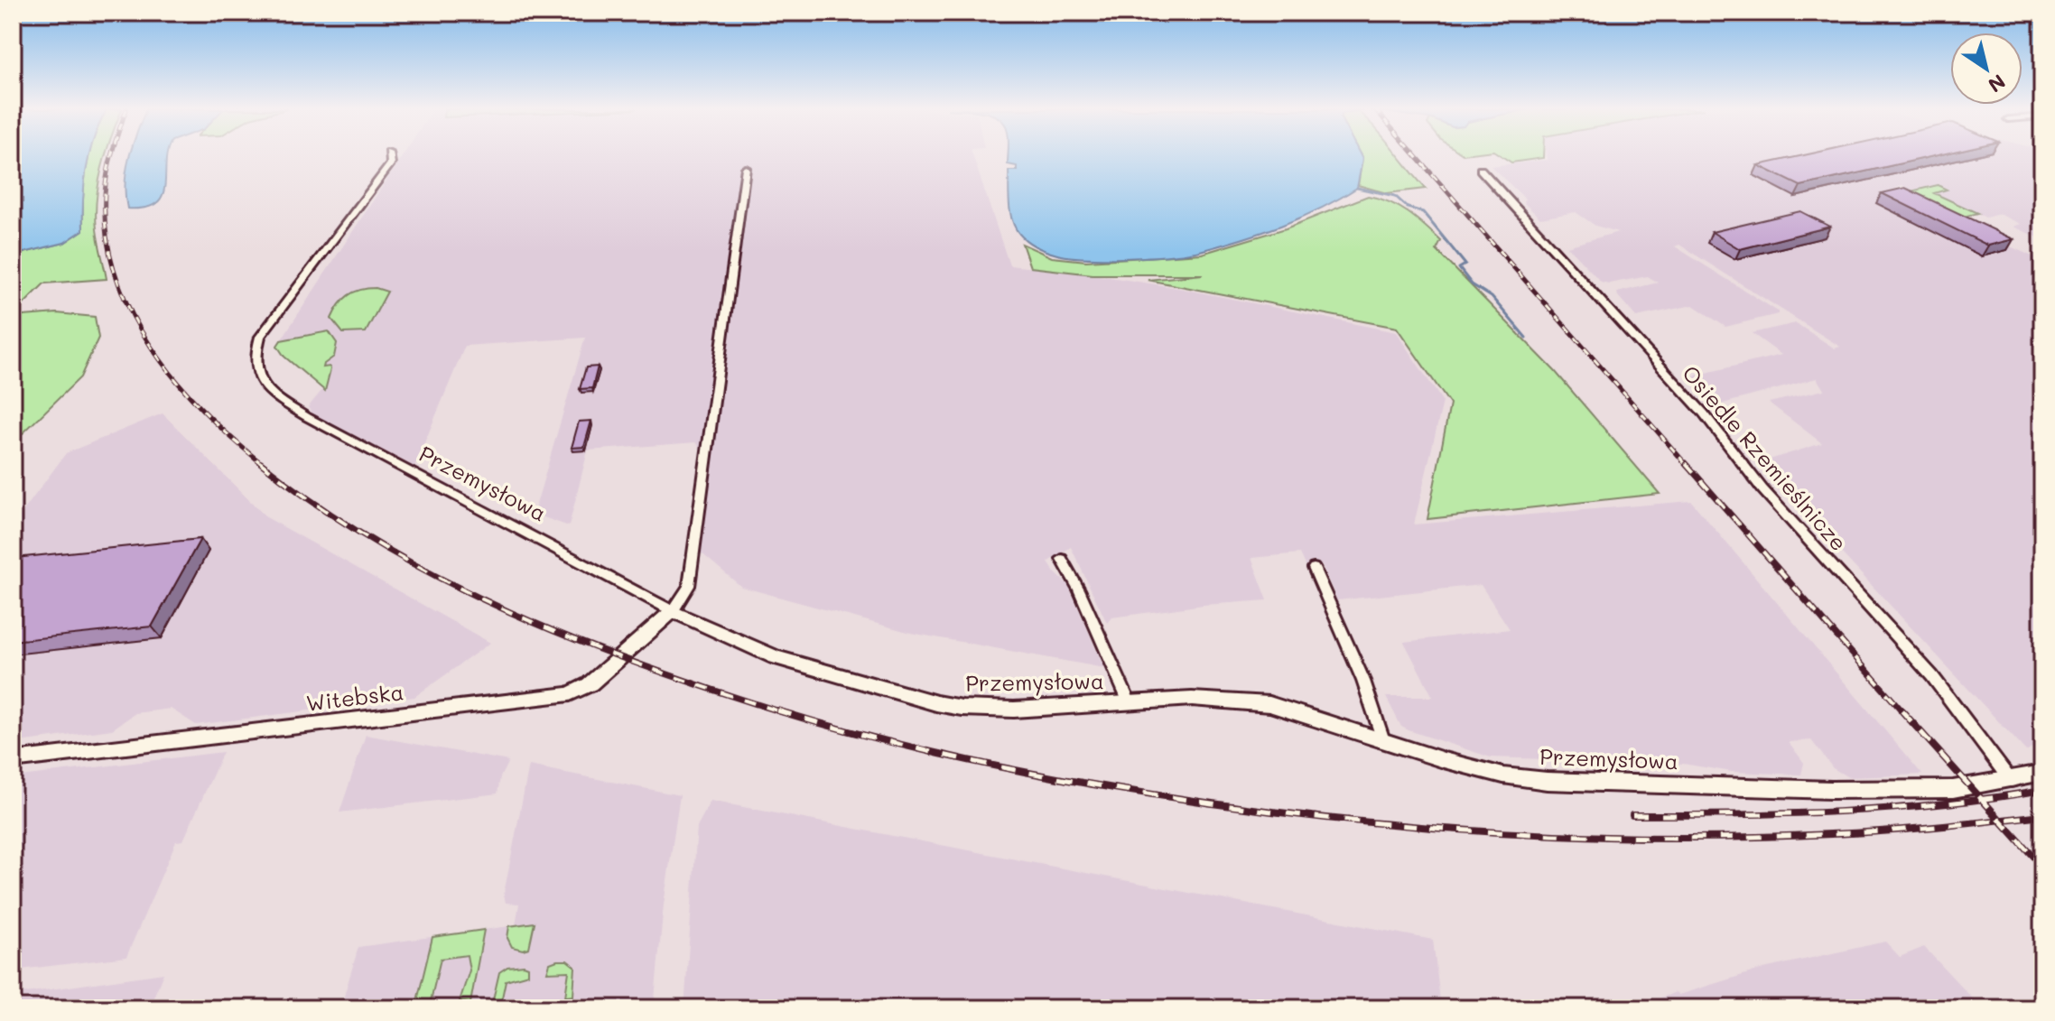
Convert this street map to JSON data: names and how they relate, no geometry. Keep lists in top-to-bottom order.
{
  "streets": {
    "street": ["Osiedle Rzemieślnicze", "Przemysłowa", "Witebska"]
  },
  "crossings": [
    ["Osiedle Rzemieślnicze", "Przemysłowa"],
    ["Przemysłowa", "Witebska"]
  ],
  "north": "bottom right"
}
